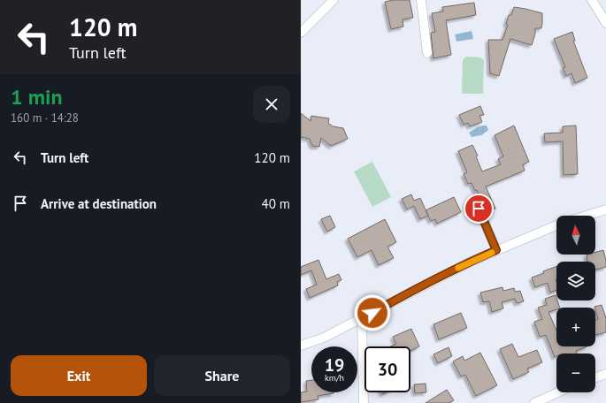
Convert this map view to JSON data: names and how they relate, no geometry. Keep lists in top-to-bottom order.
{
  "north": "top",
  "page": {
    "turn": ["120 m", "Turn left"],
    "heading": ["1 min", "160 m · 14:28"],
    "list": [
      {
        "name": "Turn left",
        "value": "120 m"
      },
      {
        "name": "Arrive at destination",
        "value": "40 m"
      }
    ],
    "map_buttons": ["+", "−"],
    "speed": "19 km/h",
    "limit": "30",
    "buttons": ["Exit", "Share"]
  }
}
